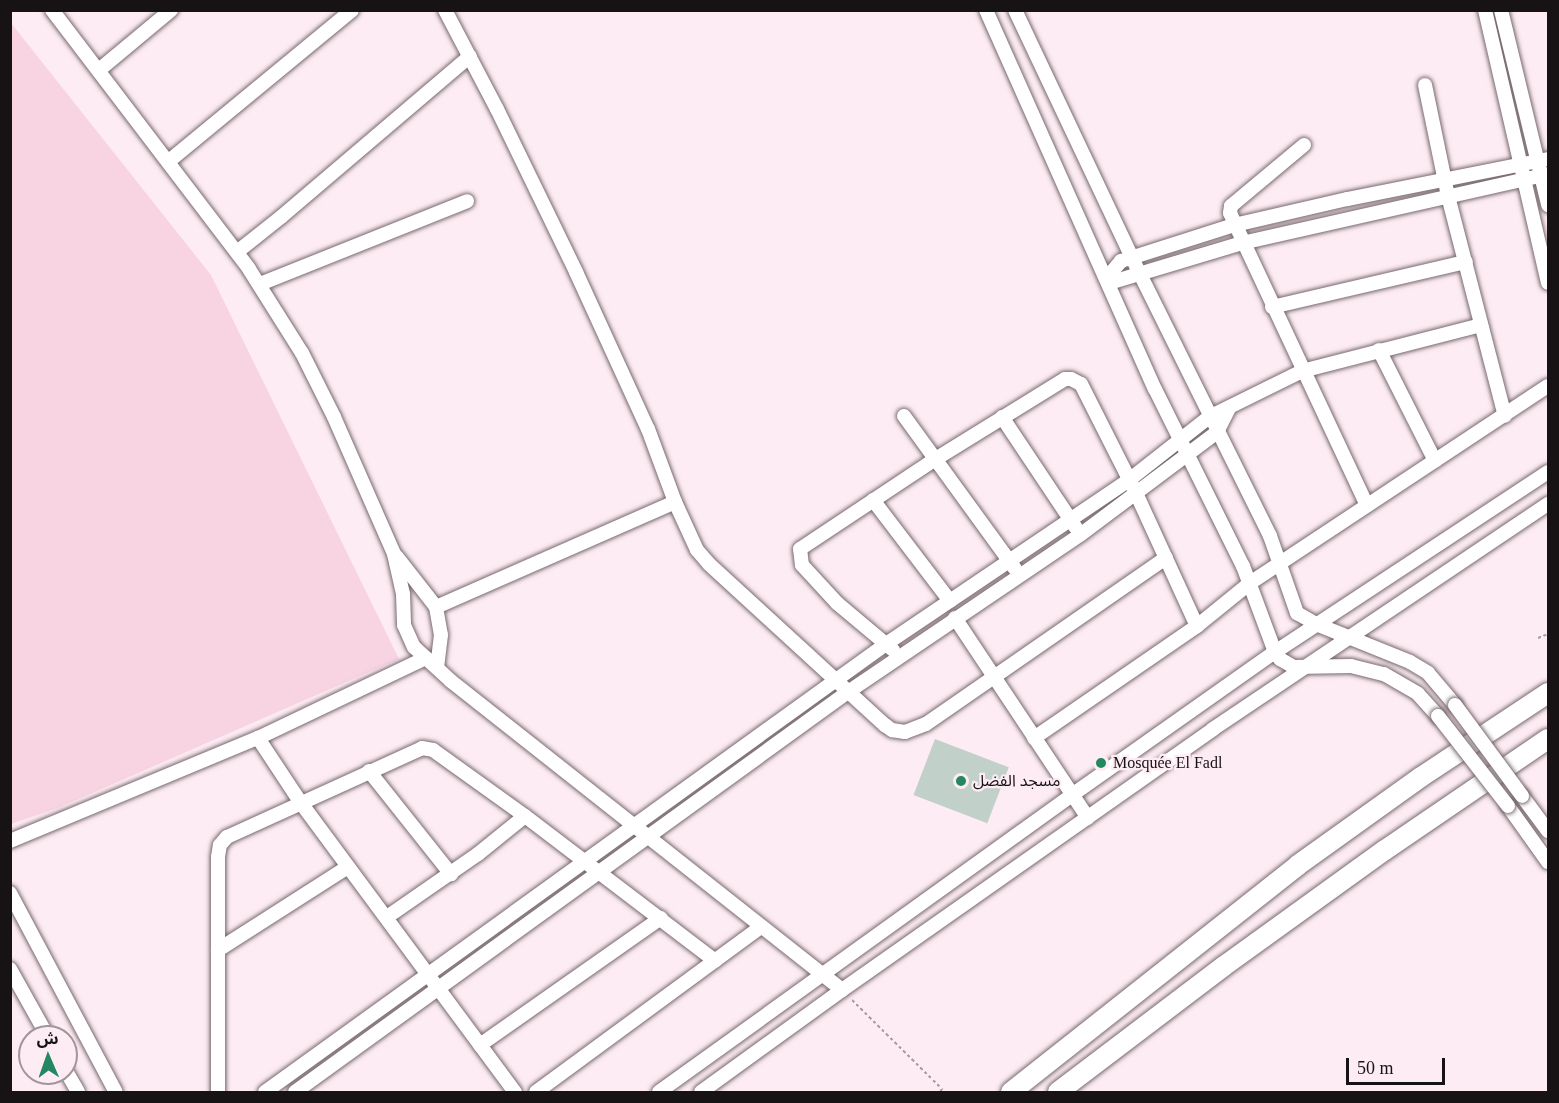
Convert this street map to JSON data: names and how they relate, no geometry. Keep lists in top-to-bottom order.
{
  "places": ["Mosquée El Fadl", "مسجد الفضل"],
  "scale_bar": "50 m",
  "north": "top"
}
